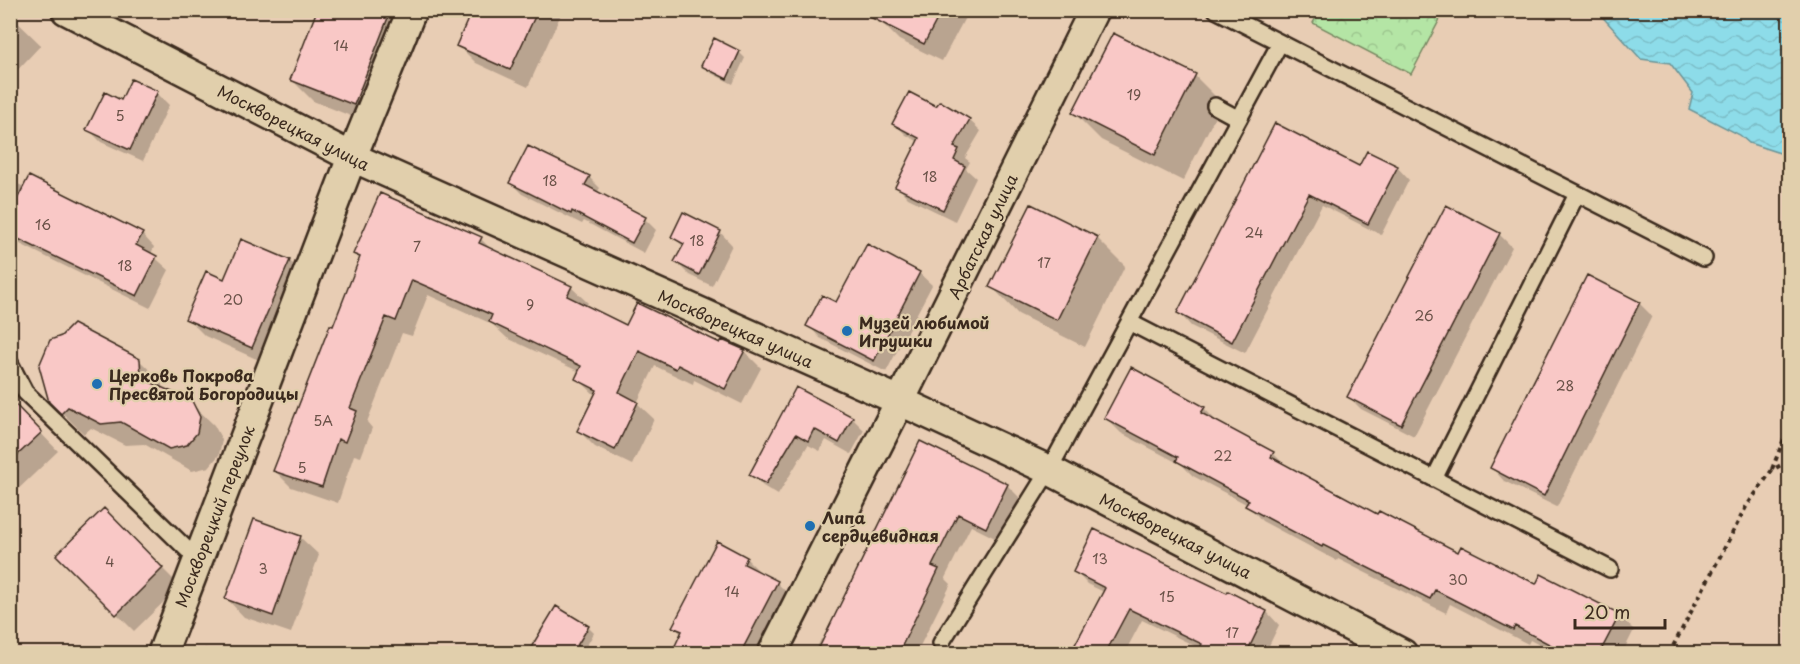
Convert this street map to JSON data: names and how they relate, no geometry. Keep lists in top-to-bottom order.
{
  "streets": {
    "street": ["Москворецкая улица", "Арбатская улица", "Москворецкий переулок"]
  },
  "crossings": [
    ["Москворецкая улица", "Арбатская улица"],
    ["Москворецкая улица", "Москворецкий переулок"]
  ],
  "places": ["Музей любимой Игрушки", "Церковь Покрова Пресвятой Богородицы", "Липа сердцевидная"],
  "house_numbers": [
    "14",
    "19",
    "5",
    "18",
    "18",
    "16",
    "24",
    "18",
    "7",
    "17",
    "18",
    "20",
    "9",
    "26",
    "28",
    "5А",
    "22",
    "5",
    "13",
    "4",
    "3",
    "30",
    "14",
    "15",
    "17"
  ],
  "scale_bar": "20 m"
}
